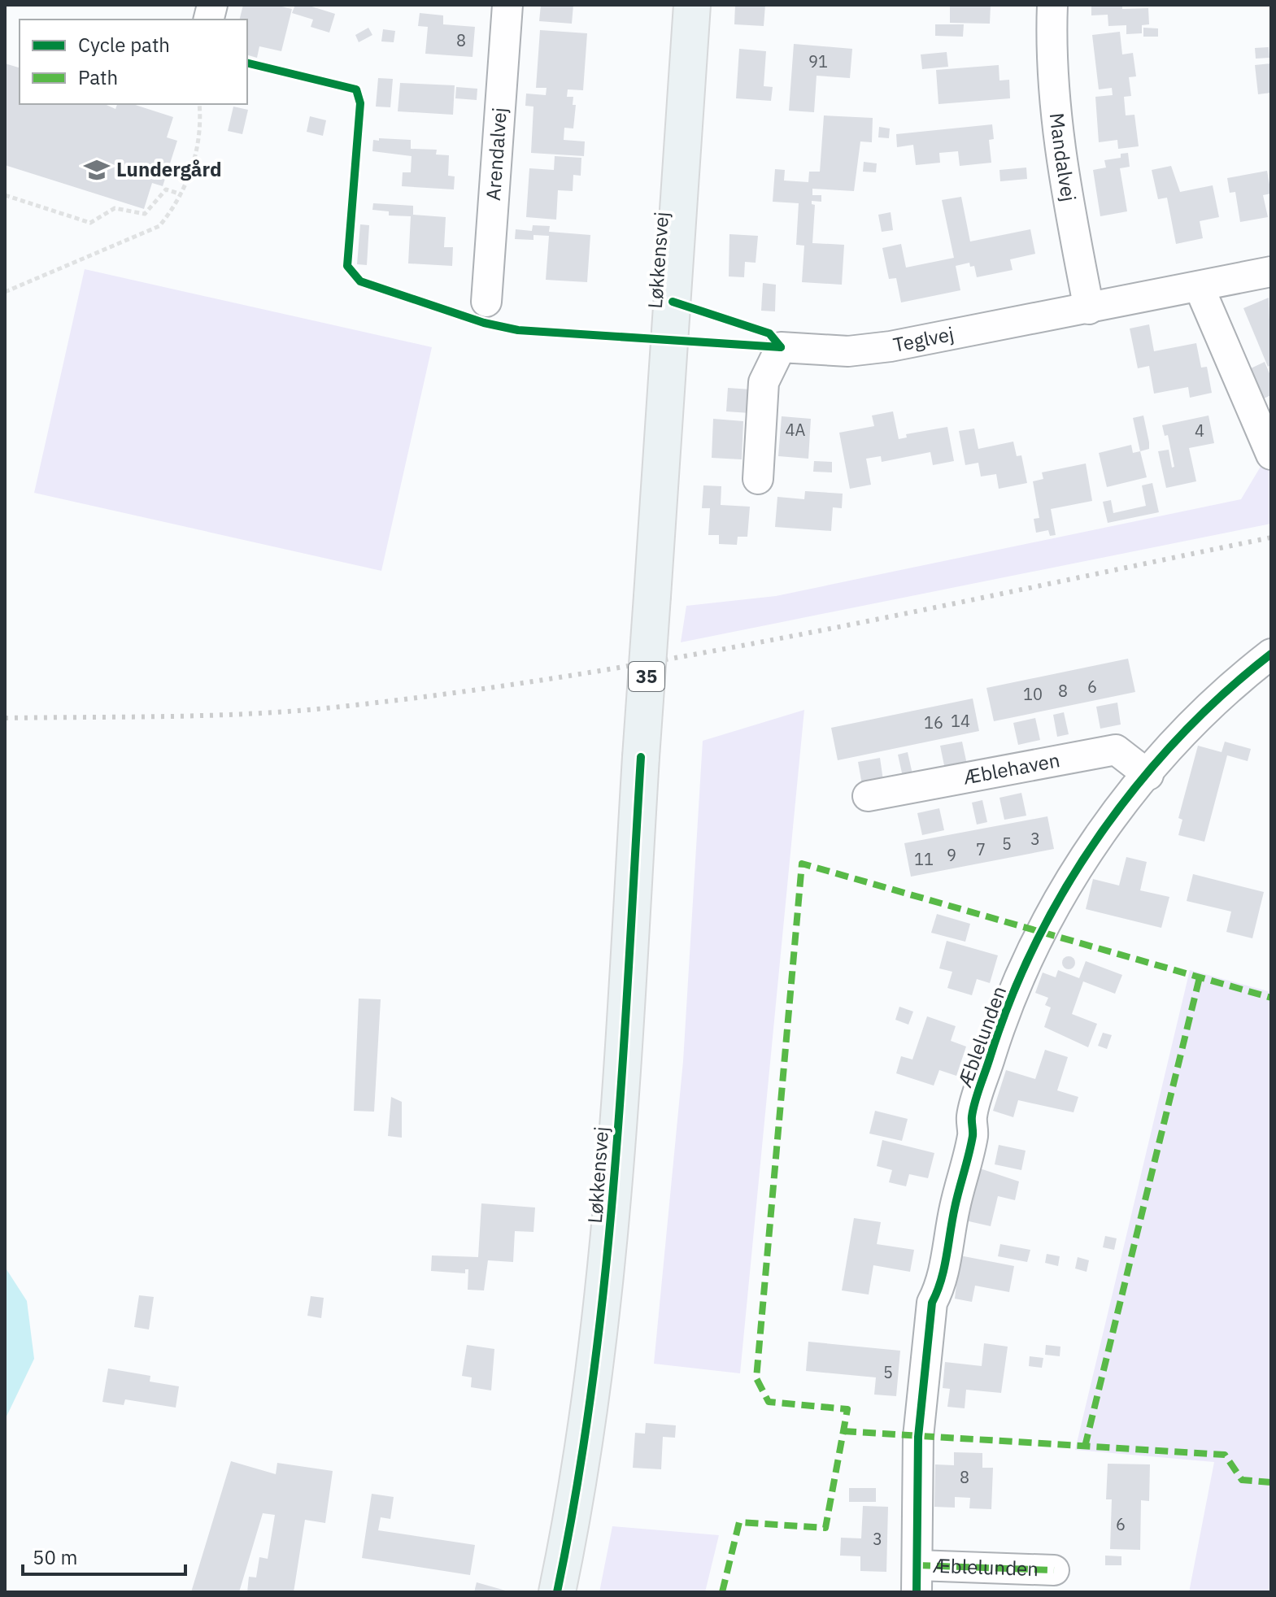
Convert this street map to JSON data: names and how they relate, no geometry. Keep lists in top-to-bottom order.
{
  "streets": {
    "main road": ["Løkkensvej", "35"],
    "street": [
      "Arendalvej",
      "Mandalvej",
      "Teglvej",
      "Æblehaven",
      "Æblelunden"
    ]
  },
  "crossings": [
    ["Mandalvej", "Teglvej"],
    ["Æblehaven", "Æblelunden"]
  ],
  "places": {
    "school or university": ["Lundergård"]
  },
  "house_numbers": [
    "8",
    "91",
    "4A",
    "4",
    "6",
    "8",
    "10",
    "14",
    "16",
    "3",
    "5",
    "7",
    "9",
    "11",
    "5",
    "8",
    "6",
    "3"
  ],
  "legend": ["Cycle path", "Path"],
  "scale_bar": "50 m"
}
